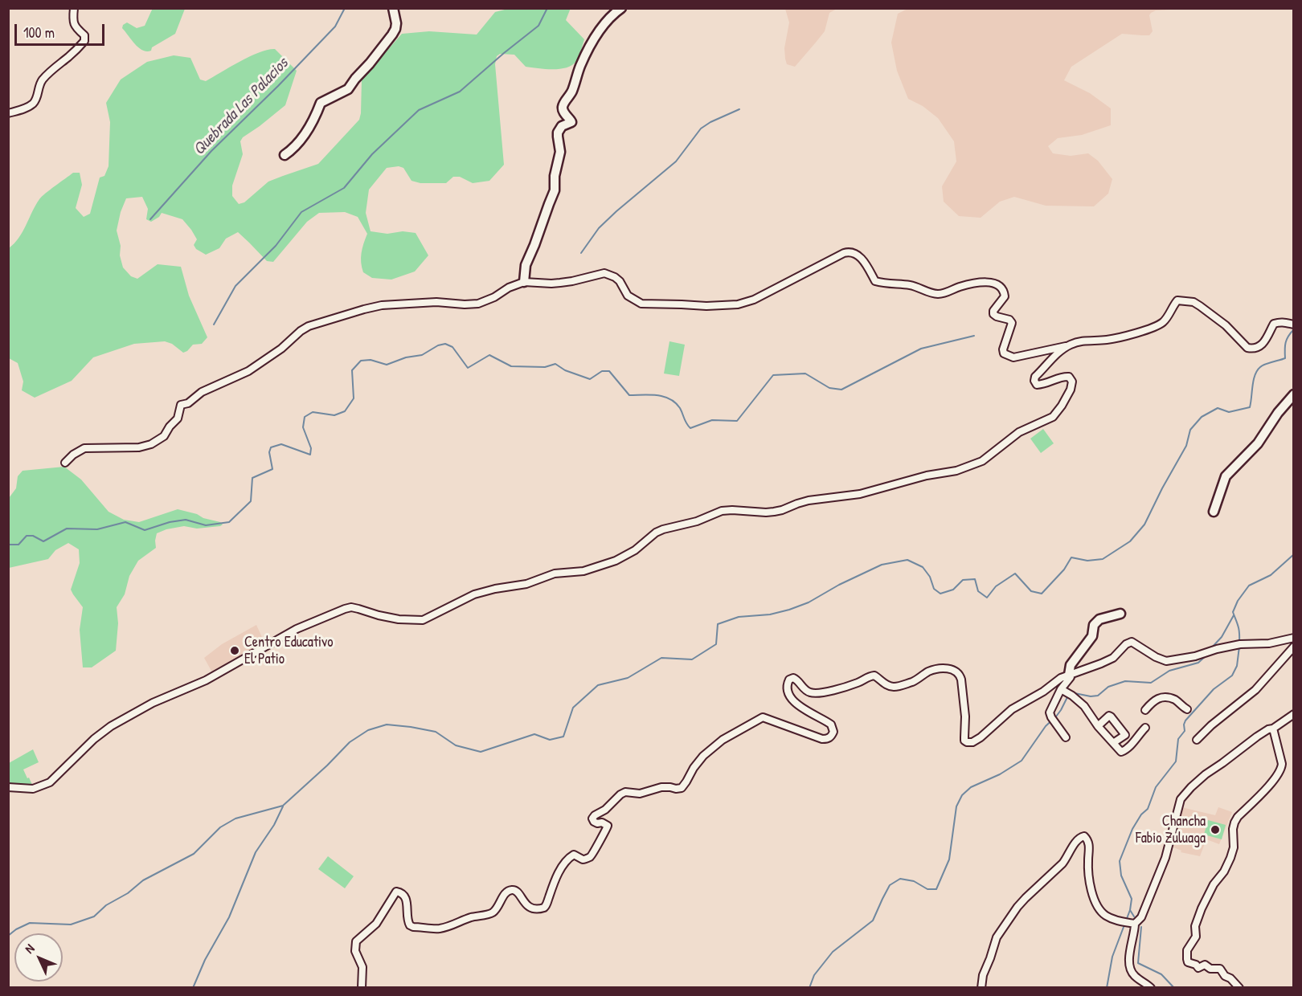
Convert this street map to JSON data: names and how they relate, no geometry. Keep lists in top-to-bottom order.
{
  "water": ["Quebrada Las Palacios"],
  "places": ["Centro Educativo El Patio", "Chancha Fabio Zuluaga"],
  "scale_bar": "100 m",
  "north": "top left"
}
